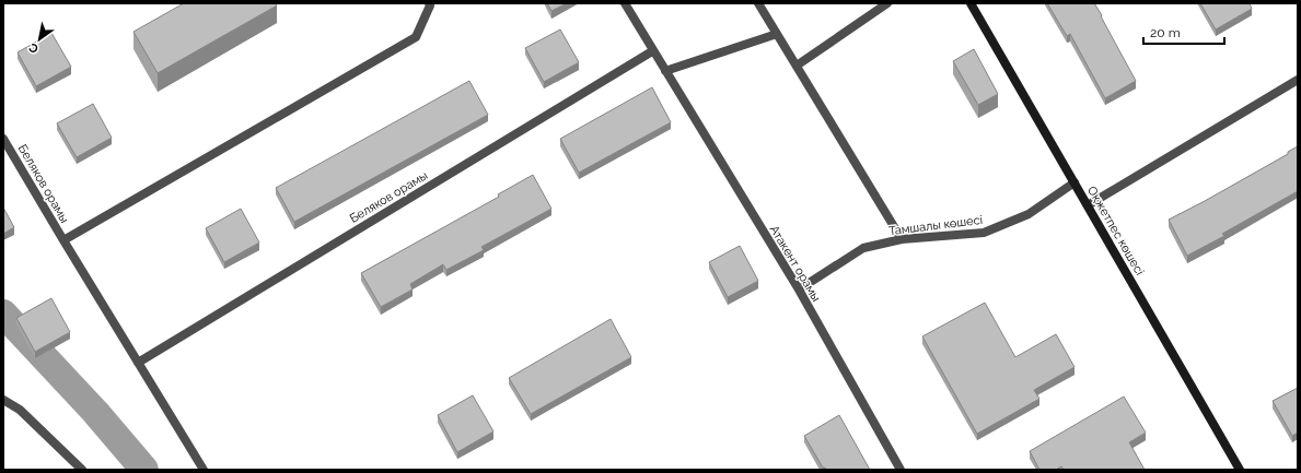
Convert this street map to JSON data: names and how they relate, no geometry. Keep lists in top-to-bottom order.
{
  "streets": {
    "street": [
      "Беляков орамы",
      "Тамшалы көшесі",
      "Оқжетпес көшесі",
      "Атакент орамы"
    ]
  },
  "crossings": [
    ["Беляков орамы", "Атакент орамы"],
    ["Тамшалы көшесі", "Оқжетпес көшесі"],
    ["Тамшалы көшесі", "Атакент орамы"]
  ],
  "scale_bar": "20 m",
  "north": "bottom left"
}
